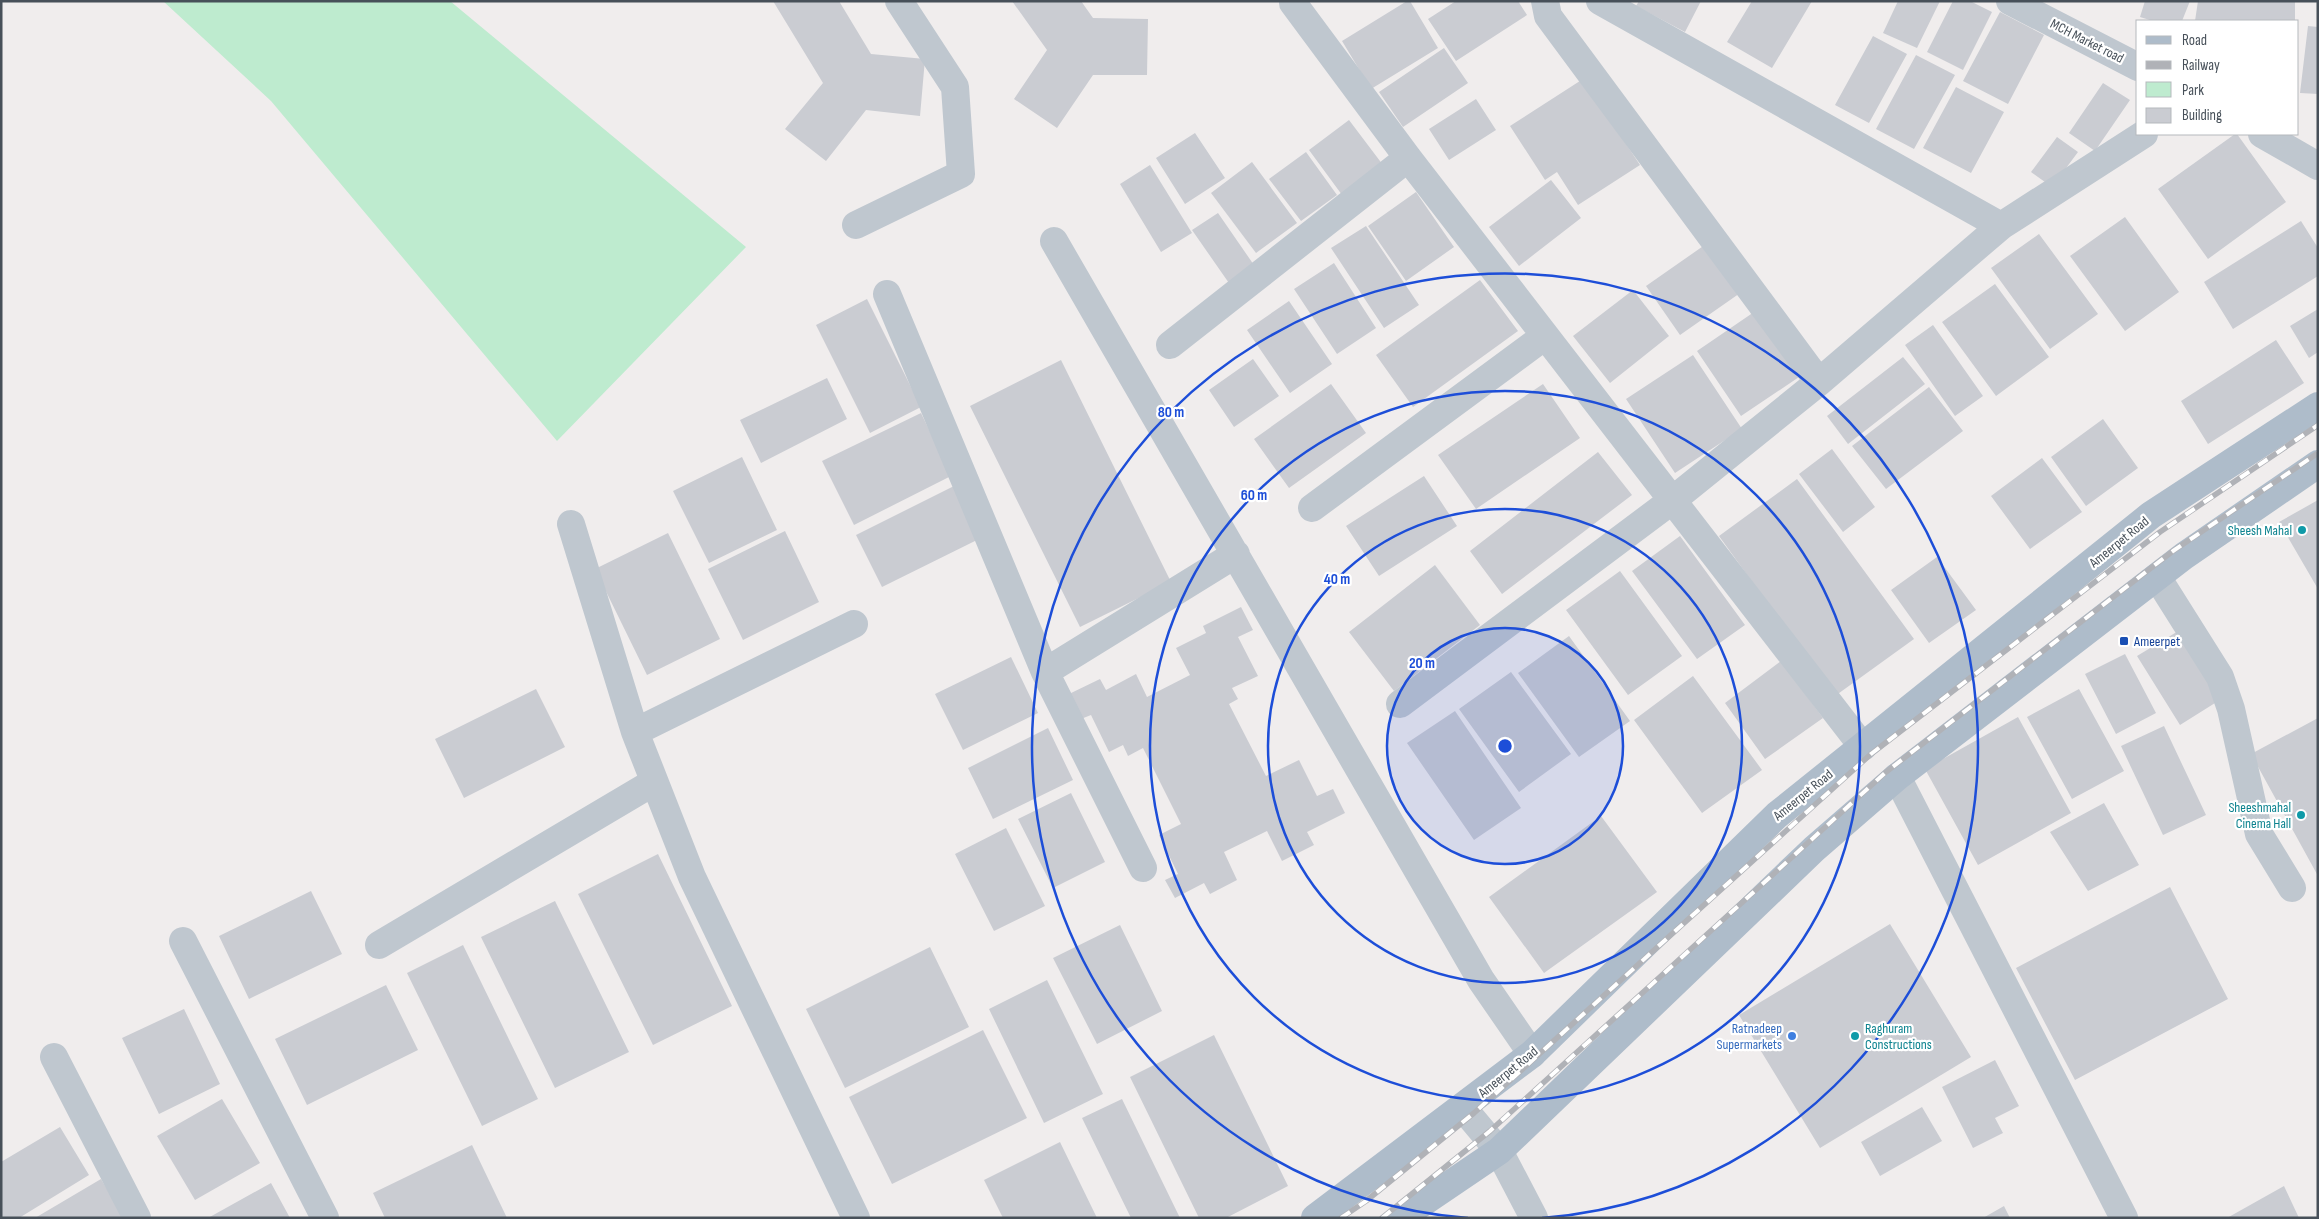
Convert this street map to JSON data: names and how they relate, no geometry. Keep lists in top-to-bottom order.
{
  "streets": {
    "main road": ["Ameerpet Road"],
    "street": ["MCH Market road"]
  },
  "places": {
    "other": [
      "Sheesh Mahal",
      "Sheeshmahal Cinema Hall",
      "Ratnadeep Supermarkets",
      "Raghuram Constructions"
    ],
    "transit": ["Ameerpet"]
  },
  "legend": [
    "Road",
    "Railway",
    "Park",
    "Building"
  ],
  "rings": [
    "80 m",
    "60 m",
    "40 m",
    "20 m"
  ]
}
